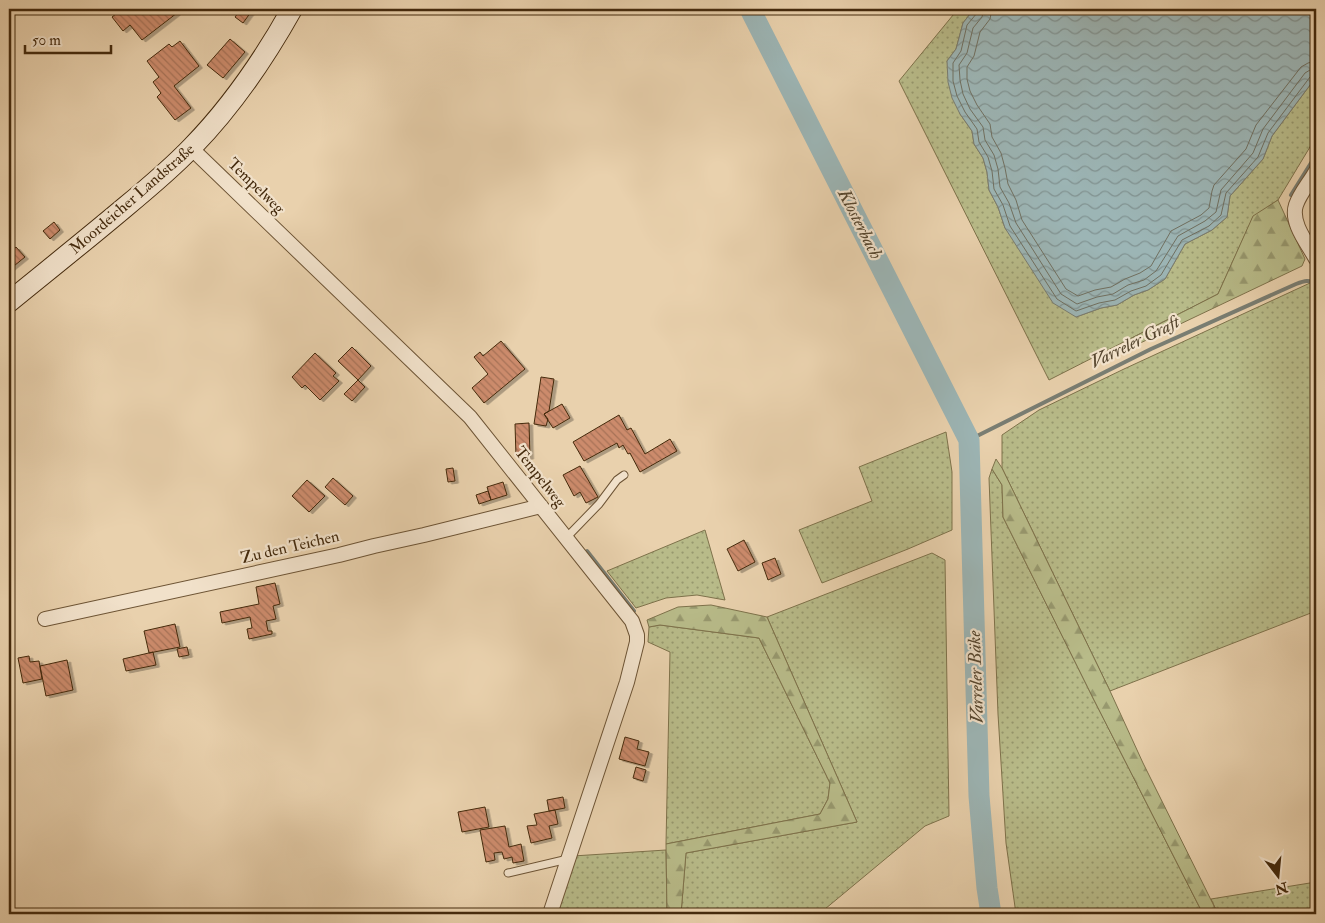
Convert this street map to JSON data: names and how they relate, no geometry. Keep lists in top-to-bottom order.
{
  "streets": {
    "main road": ["Moordeicher Landstraße"],
    "street": ["Tempelweg", "Zu den Teichen"]
  },
  "crossings": [
    ["Tempelweg", "Moordeicher Landstraße"],
    ["Tempelweg", "Zu den Teichen"]
  ],
  "water": ["Klosterbach", "Varreler Graft", "Varreler Bäke"],
  "scale_bar": "50 m",
  "north": "bottom"
}
